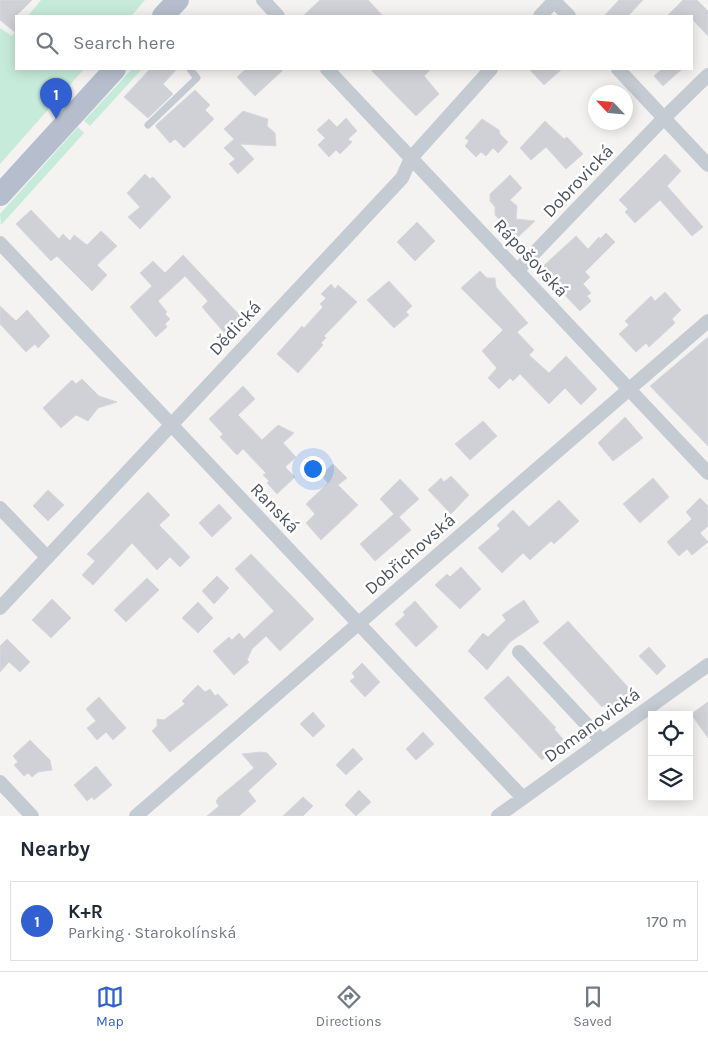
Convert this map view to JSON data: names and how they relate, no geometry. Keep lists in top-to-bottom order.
{
  "streets": {
    "street": [
      "Dobrovická",
      "Rápošovská",
      "Dědická",
      "Ranská",
      "Dobřichovská",
      "Domanovická"
    ]
  },
  "crossings": [
    ["Dobrovická", "Rápošovská"],
    ["Rápošovská", "Dědická"],
    ["Rápošovská", "Dobřichovská"],
    ["Dědická", "Ranská"],
    ["Ranská", "Dobřichovská"],
    ["Ranská", "Domanovická"]
  ],
  "north": "top left",
  "page": {
    "search": "Search here",
    "pins": "1",
    "heading": "Nearby",
    "list": [
      {
        "mark": "1",
        "name": "K+R",
        "note": "Parking · Starokolínská",
        "value": "170 m"
      }
    ],
    "nav": ["Map", "Directions", "Saved"]
  }
}
